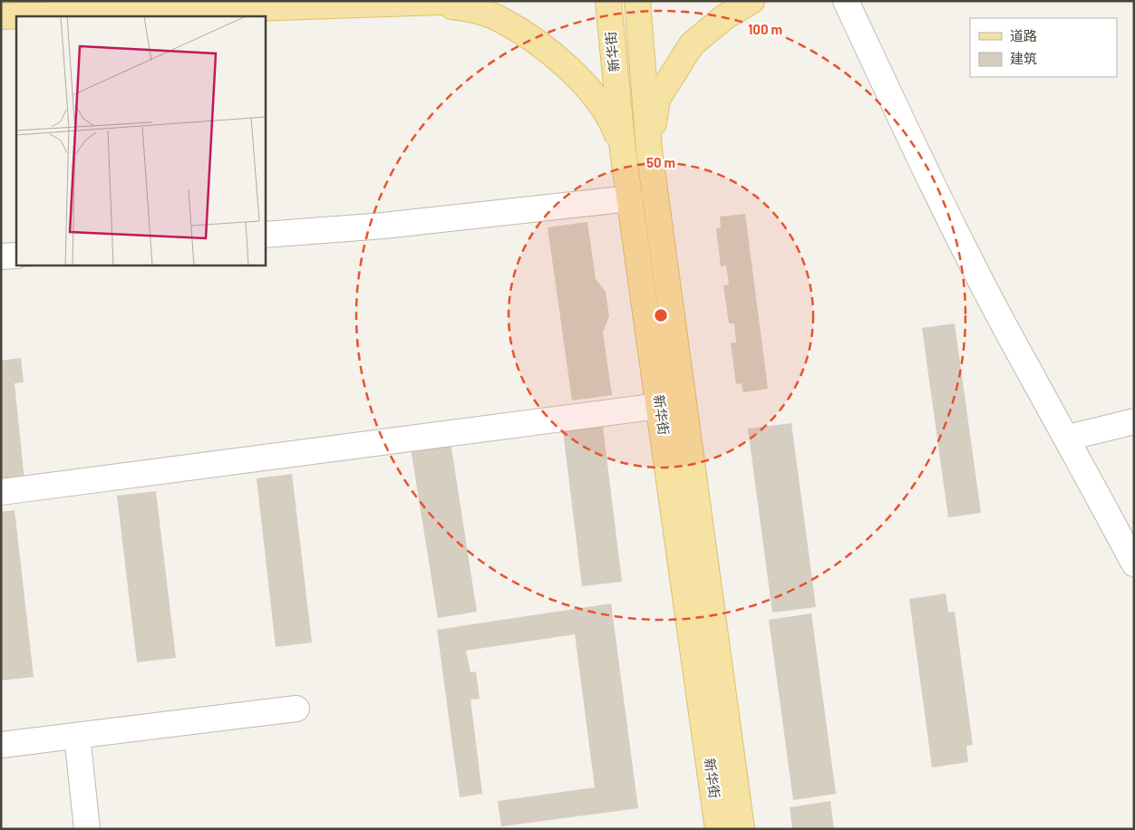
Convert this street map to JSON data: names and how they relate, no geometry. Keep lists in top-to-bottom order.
{
  "streets": {
    "main road": ["新华街"]
  },
  "legend": ["道路", "建筑"],
  "rings": ["100 m", "50 m"]
}
